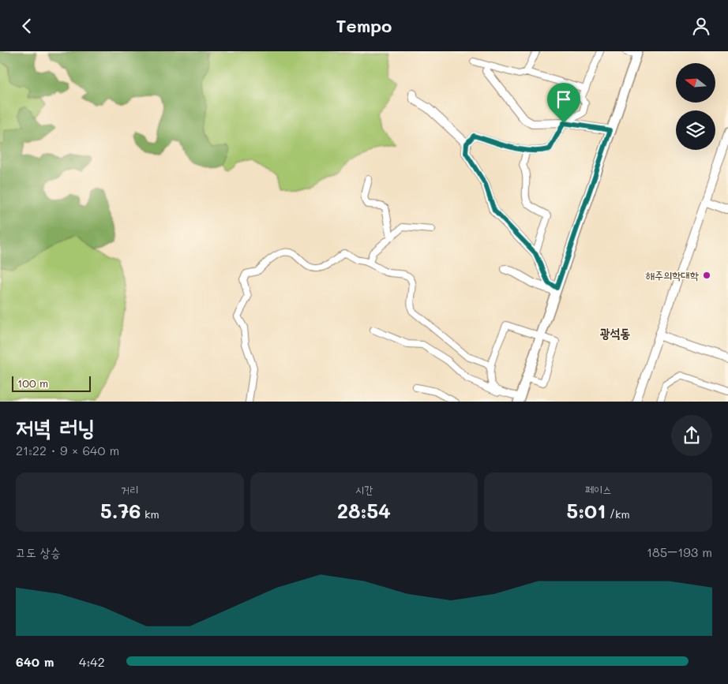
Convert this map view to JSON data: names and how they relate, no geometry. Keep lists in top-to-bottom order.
{
  "districts": ["광석동"],
  "places": ["해주의학대학"],
  "scale_bar": "100 m",
  "north": "left",
  "page": {
    "header": "Tempo",
    "scale": "100 m",
    "heading": ["저녁 러닝", "21:22 · 9 × 640 m"],
    "stats": [
      ["거리", "5.76 km"],
      ["시간", "28:54"],
      ["페이스", "5:01 /km"]
    ],
    "chart": ["고도 상승", "185–193 m"],
    "list": [
      {
        "name": "640 m",
        "note": "4:42"
      }
    ]
  }
}
